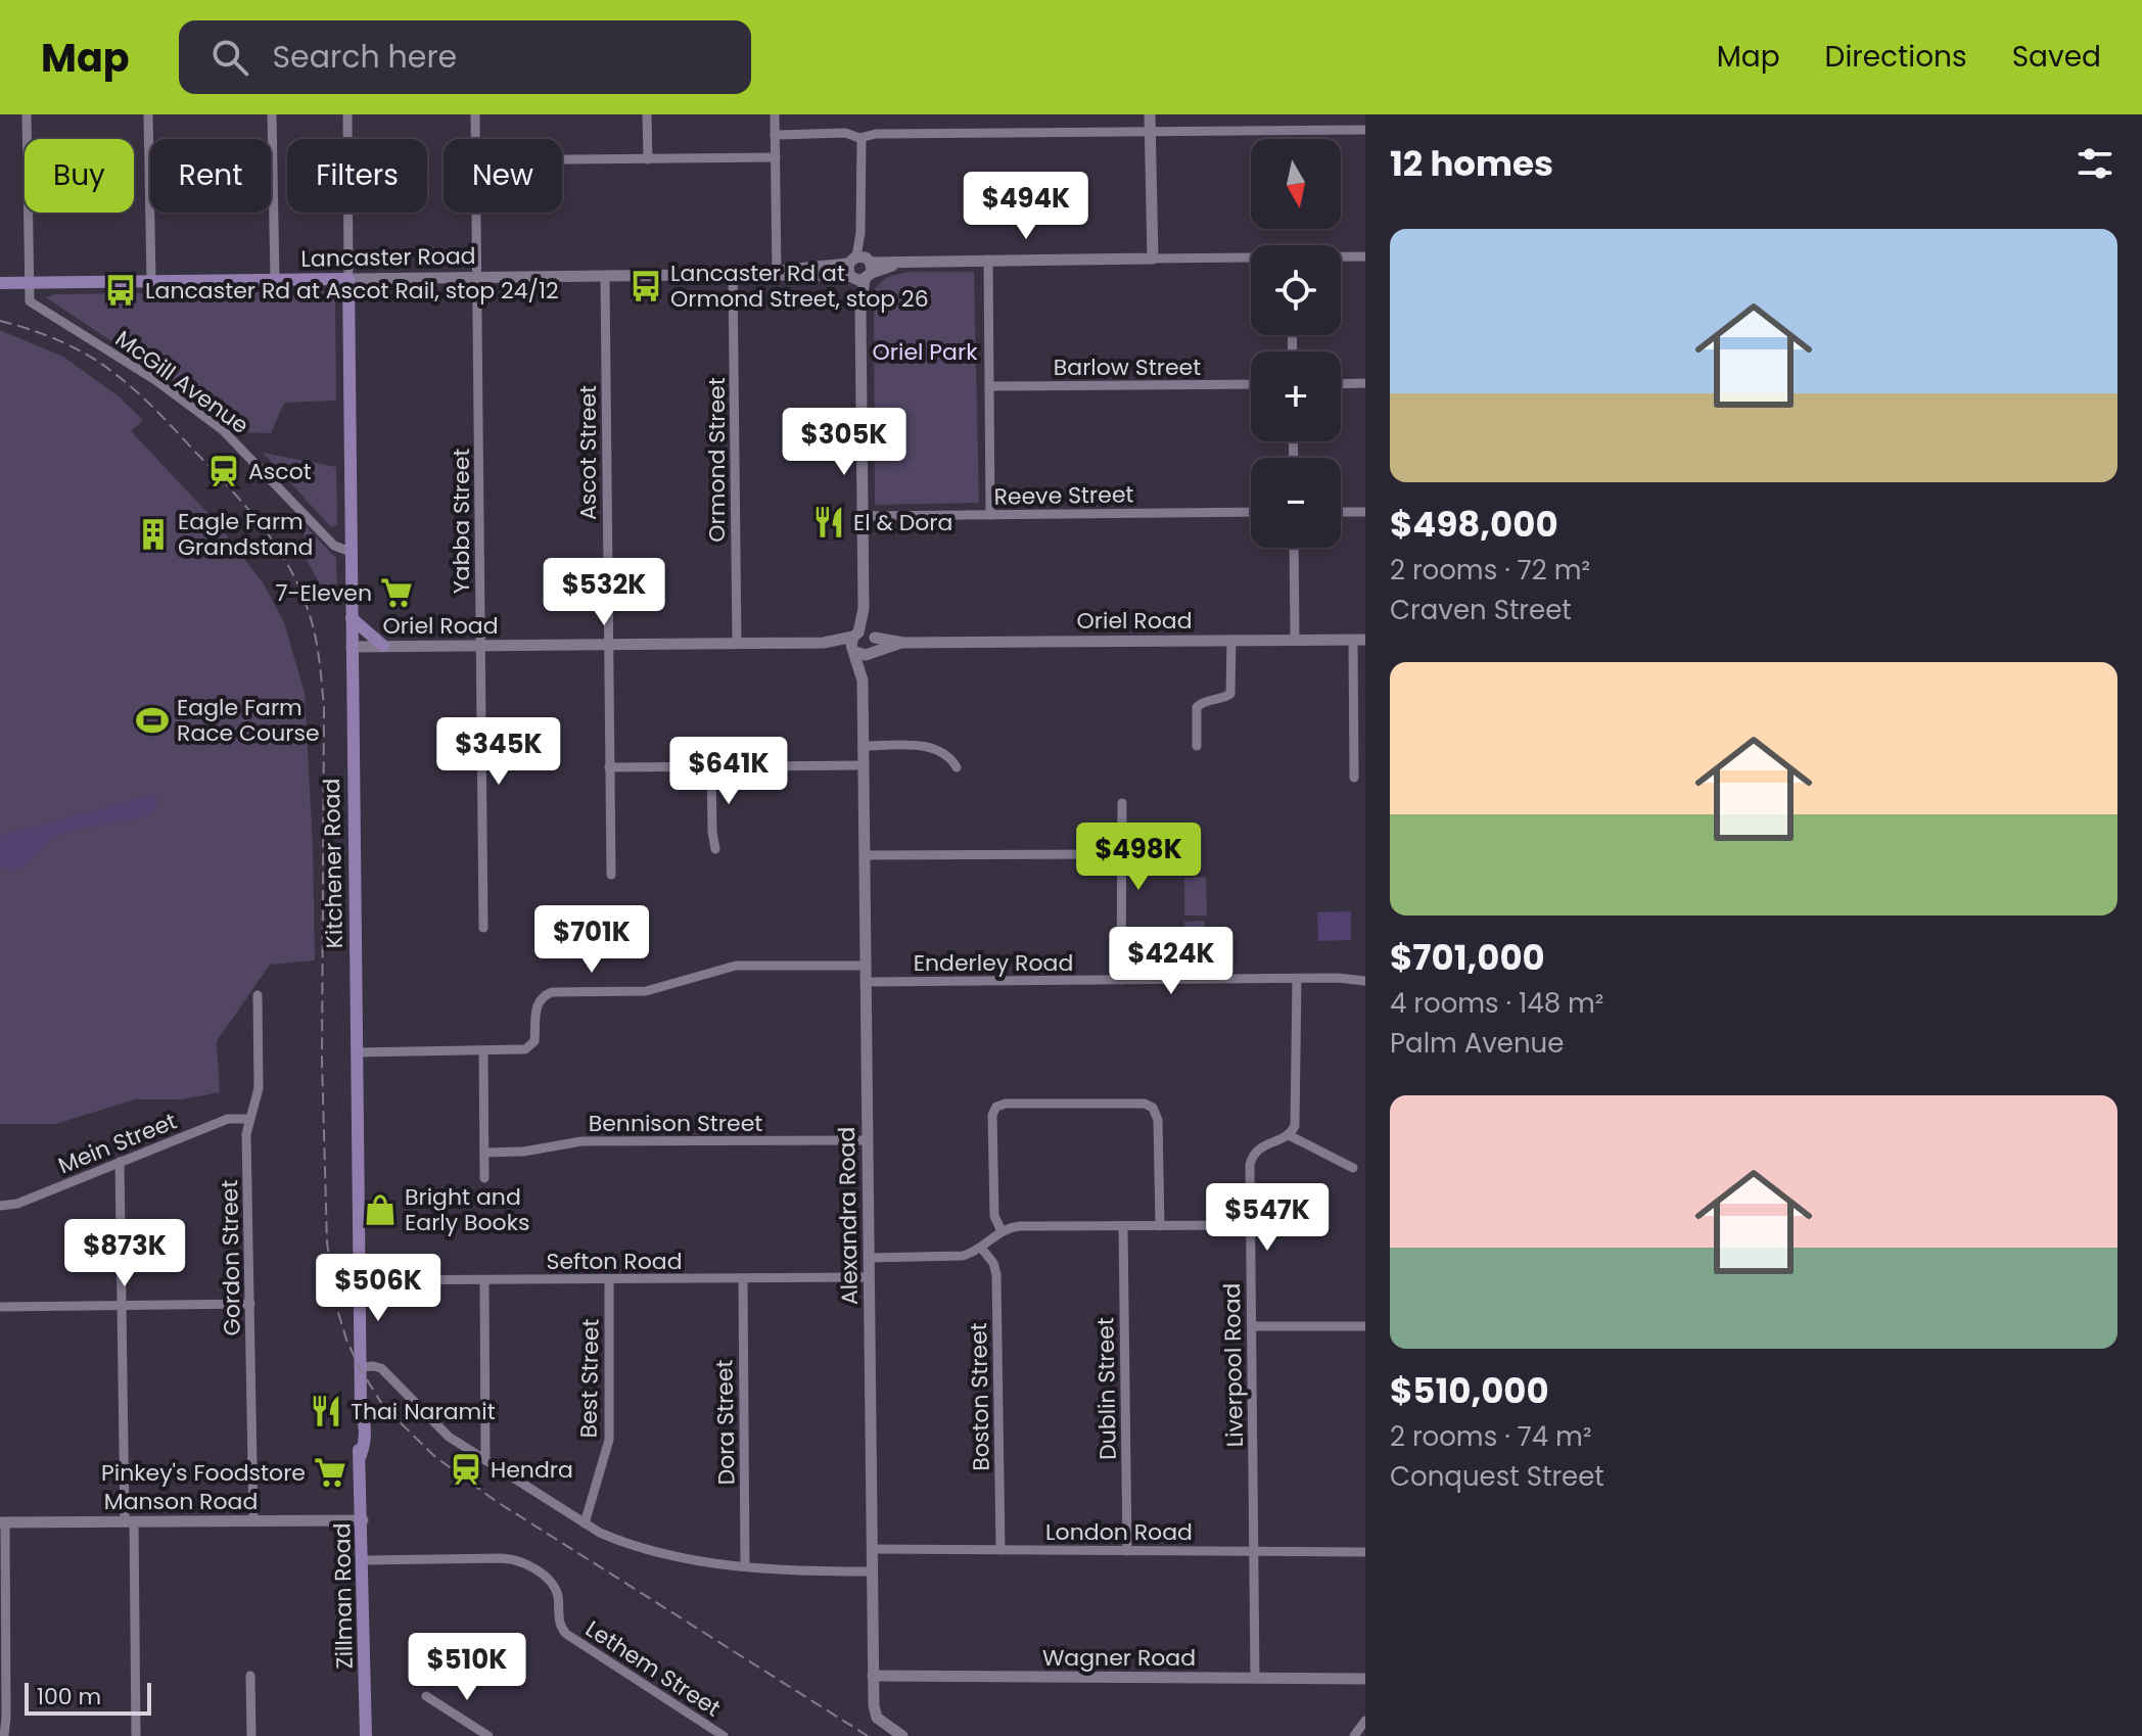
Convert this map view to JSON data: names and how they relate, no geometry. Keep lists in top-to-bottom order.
{
  "streets": {
    "main road": ["Lancaster Road", "Kitchener Road", "Zillman Road"],
    "street": [
      "Barlow Street",
      "McGill Avenue",
      "Ascot Street",
      "Ormond Street",
      "Reeve Street",
      "Yabba Street",
      "Oriel Road",
      "Enderley Road",
      "Bennison Street",
      "Mein Street",
      "Alexandra Road",
      "Gordon Street",
      "Sefton Road",
      "Liverpool Road",
      "Best Street",
      "Dublin Street",
      "Boston Street",
      "Dora Street",
      "Manson Road",
      "London Road",
      "Wagner Road",
      "Lethem Street"
    ]
  },
  "crossings": [
    ["Lancaster Road", "McGill Avenue"],
    ["Lancaster Road", "Ascot Street"],
    ["Lancaster Road", "Ormond Street"],
    ["Lancaster Road", "Yabba Street"],
    ["Lancaster Road", "Kitchener Road"],
    ["Lancaster Road", "Alexandra Road"],
    ["McGill Avenue", "Kitchener Road"],
    ["Ascot Street", "Oriel Road"],
    ["Ormond Street", "Oriel Road"],
    ["Reeve Street", "Alexandra Road"],
    ["Yabba Street", "Oriel Road"],
    ["Oriel Road", "Kitchener Road"],
    ["Oriel Road", "Alexandra Road"],
    ["Kitchener Road", "Sefton Road"],
    ["Kitchener Road", "Zillman Road"],
    ["Enderley Road", "Alexandra Road"],
    ["Bennison Street", "Alexandra Road"],
    ["Mein Street", "Gordon Street"],
    ["Alexandra Road", "Sefton Road"],
    ["Alexandra Road", "London Road"],
    ["Alexandra Road", "Wagner Road"],
    ["Gordon Street", "Manson Road"],
    ["Sefton Road", "Best Street"],
    ["Sefton Road", "Dora Street"],
    ["Liverpool Road", "London Road"],
    ["Liverpool Road", "Wagner Road"],
    ["Dublin Street", "London Road"],
    ["Boston Street", "London Road"],
    ["Manson Road", "Zillman Road"],
    ["Zillman Road", "Lethem Street"]
  ],
  "parks": ["Oriel Park"],
  "places": {
    "bus stop": ["Lancaster Rd at Ormond Street, stop 26", "Lancaster Rd at Ascot Rail, stop 24/12"],
    "station": ["Ascot", "Hendra"],
    "restaurant": ["El & Dora", "Thai Naramit"],
    "building": ["Eagle Farm Grandstand"],
    "supermarket": ["7-Eleven", "Pinkey's Foodstore"],
    "sports": ["Eagle Farm Race Course"],
    "shop": ["Bright and Early Books"]
  },
  "scale_bar": "100 m",
  "north": "bottom",
  "page": {
    "header": "Map",
    "search": "Search here",
    "nav": ["Map", "Directions", "Saved"],
    "heading": "12 homes",
    "map_buttons": ["+", "−"],
    "chip": [
      "Buy",
      "Rent",
      "Filters",
      "New"
    ],
    "price": [
      "$494K",
      "$305K",
      "$532K",
      "$345K",
      "$641K",
      "$498K",
      "$701K",
      "$424K",
      "$547K",
      "$873K",
      "$506K",
      "$510K"
    ],
    "list": [
      {
        "name": "$498,000",
        "note": "2 rooms · 72 m² · Craven Street"
      },
      {
        "name": "$701,000",
        "note": "4 rooms · 148 m² · Palm Avenue"
      },
      {
        "name": "$510,000",
        "note": "2 rooms · 74 m² · Conquest Street"
      }
    ],
    "scale": "100 m"
  }
}
